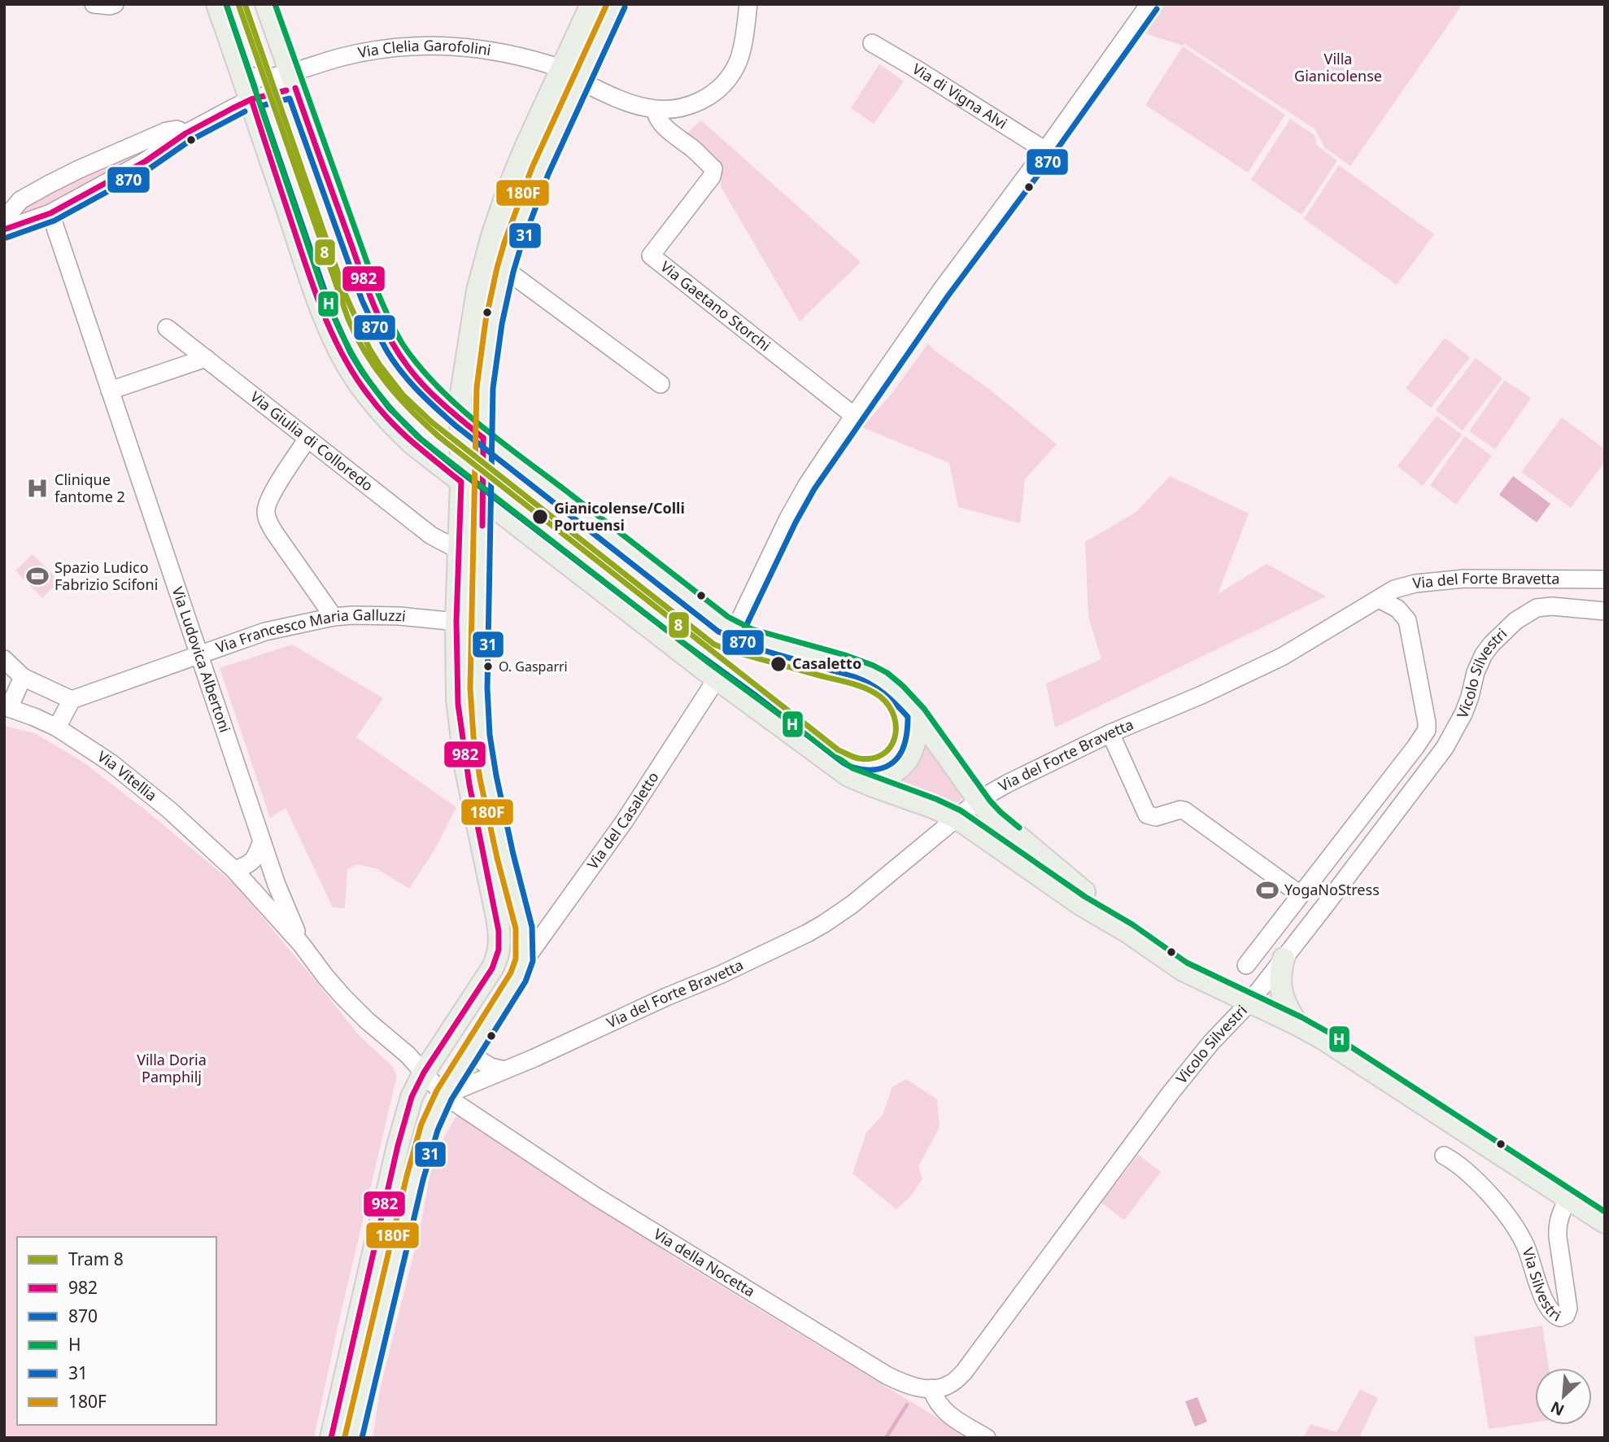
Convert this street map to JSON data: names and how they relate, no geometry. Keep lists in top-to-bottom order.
{
  "streets": {
    "street": [
      "Via Clelia Garofolini",
      "Via di Vigna Alvi",
      "Via Gaetano Storchi",
      "Via Giulia di Colloredo",
      "Via del Forte Bravetta",
      "Via Francesco Maria Galluzzi",
      "Via Ludovica Albertoni",
      "Vicolo Silvestri",
      "Via Vitellia",
      "Via del Casaletto",
      "Via della Nocetta",
      "Via Silvestri"
    ]
  },
  "crossings": [
    ["Via del Forte Bravetta", "Via della Nocetta"],
    ["Via Francesco Maria Galluzzi", "Via Ludovica Albertoni"],
    ["Via Ludovica Albertoni", "Via Vitellia"],
    ["Vicolo Silvestri", "Via della Nocetta"],
    ["Via Vitellia", "Via della Nocetta"]
  ],
  "parks": ["Villa Gianicolense", "Villa Doria Pamphilj"],
  "places": {
    "hospital": ["Clinique fantome 2"],
    "other": ["Gianicolense/Colli Portuensi", "Casaletto", "O. Gasparri"],
    "sports": ["Spazio Ludico Fabrizio Scifoni", "YogaNoStress"]
  },
  "lines": [
    "tram line 8",
    "transit line 870",
    "transit line H",
    "transit line 180F",
    "transit line 31",
    "transit line 982"
  ],
  "legend": [
    "Tram 8",
    "982",
    "870",
    "H",
    "31",
    "180F"
  ],
  "north": "bottom left"
}
